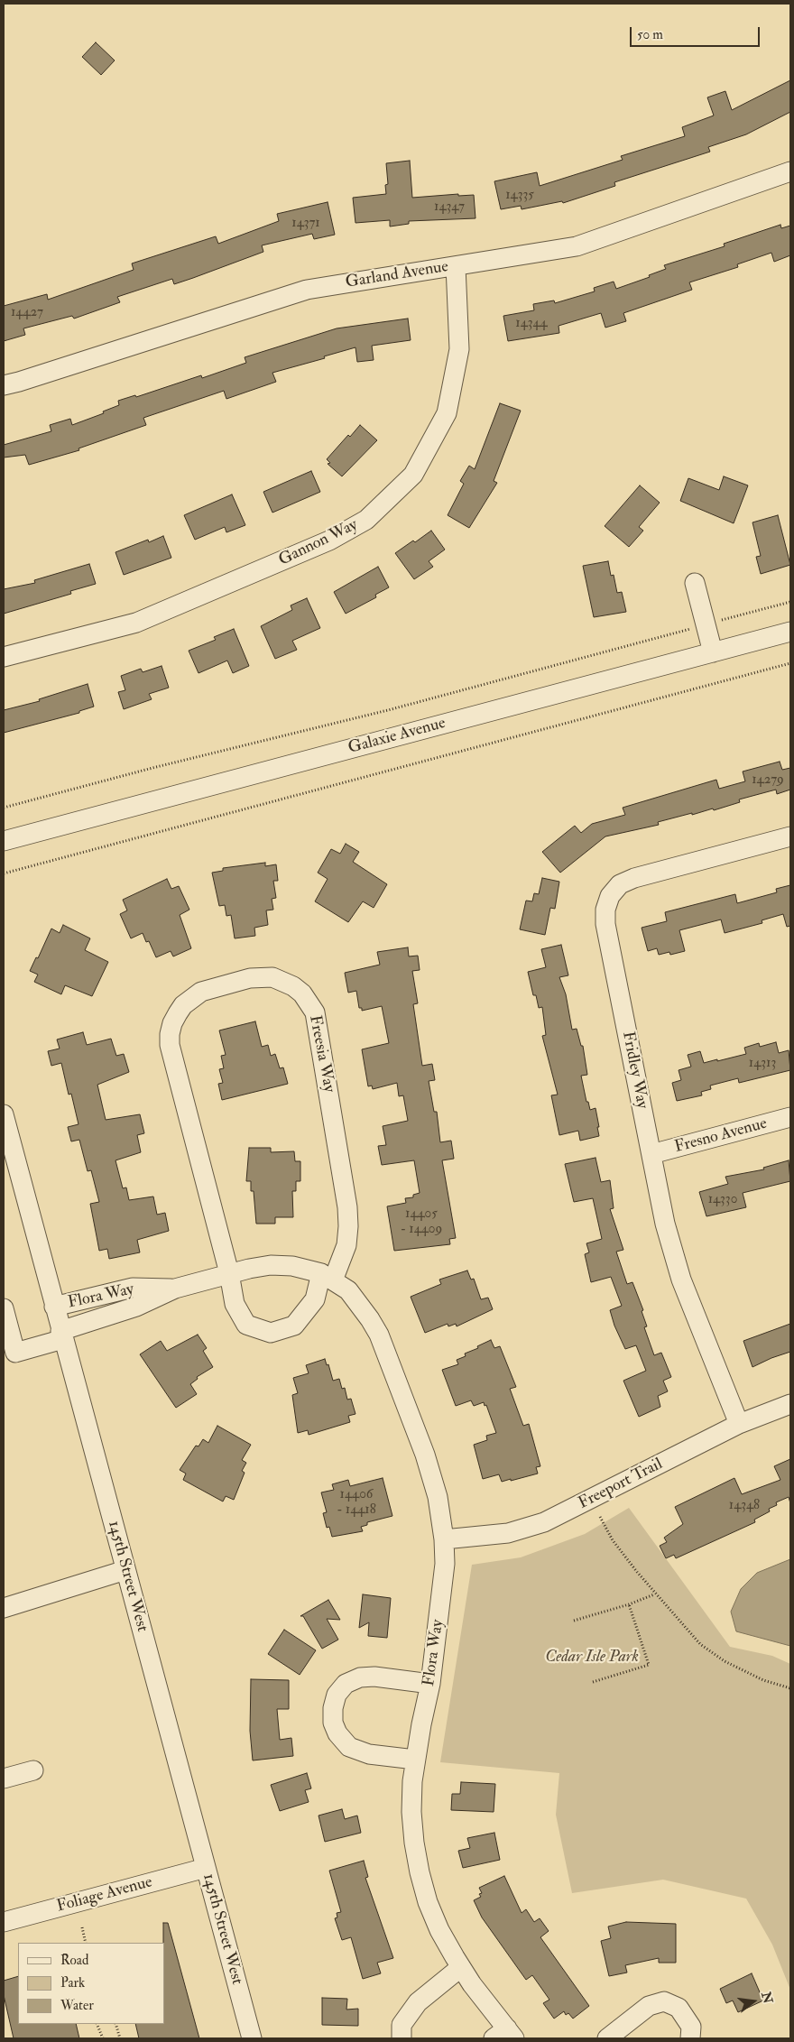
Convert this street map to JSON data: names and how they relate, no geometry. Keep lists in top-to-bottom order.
{
  "streets": {
    "street": [
      "Garland Avenue",
      "Gannon Way",
      "Galaxie Avenue",
      "Freesia Way",
      "Fridley Way",
      "Fresno Avenue",
      "Flora Way",
      "Freeport Trail",
      "145th Street West",
      "Foliage Avenue"
    ]
  },
  "crossings": [
    ["Garland Avenue", "Gannon Way"],
    ["Freesia Way", "Flora Way"],
    ["Fridley Way", "Fresno Avenue"],
    ["Fridley Way", "Freeport Trail"],
    ["Flora Way", "Freeport Trail"],
    ["Flora Way", "145th Street West"],
    ["145th Street West", "Foliage Avenue"]
  ],
  "parks": ["Cedar Isle Park"],
  "house_numbers": [
    "14335",
    "14347",
    "14371",
    "14427",
    "14344",
    "14279",
    "14313",
    "14330",
    "14405 - 14409",
    "14406 - 14418",
    "14348"
  ],
  "legend": ["Road", "Park", "Water"],
  "scale_bar": "50 m",
  "north": "right"
}
